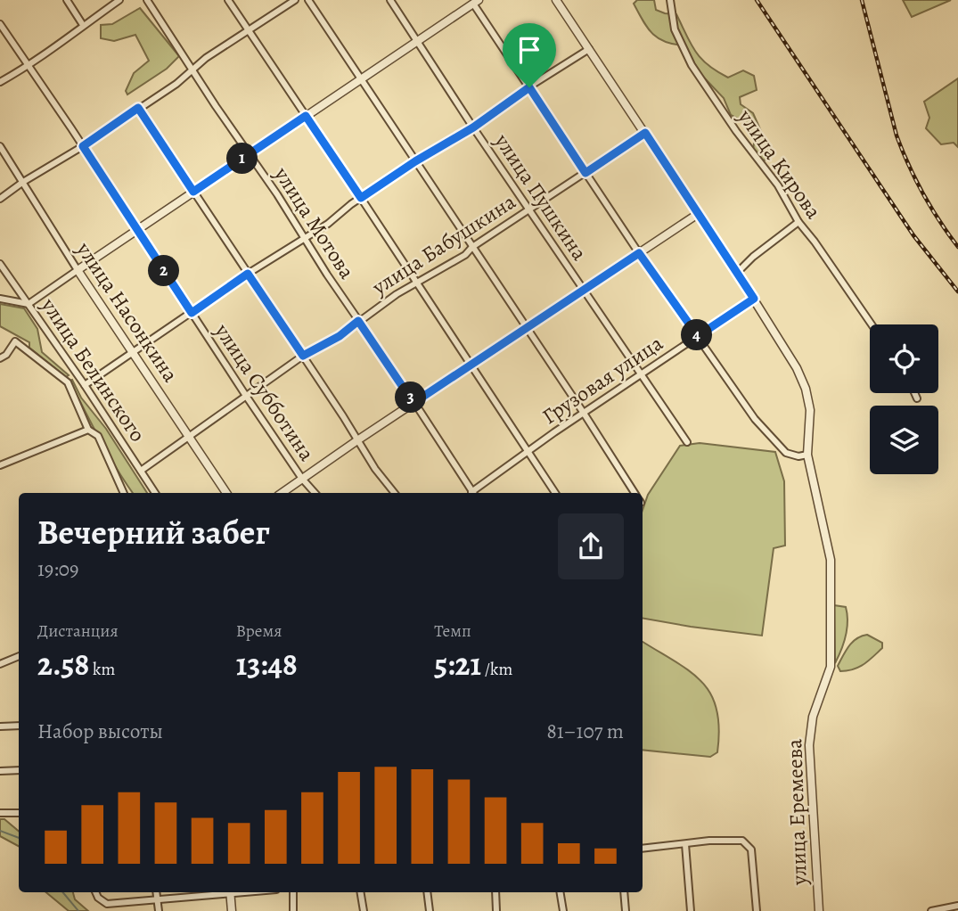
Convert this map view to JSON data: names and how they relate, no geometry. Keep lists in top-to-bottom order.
{
  "streets": {
    "street": [
      "улица Кирова",
      "улица Пушкина",
      "улица Мотова",
      "улица Бабушкина",
      "улица Насонкина",
      "улица Белинского",
      "Грузовая улица",
      "улица Субботина",
      "улица Еремеева"
    ]
  },
  "crossings": [
    ["улица Пушкина", "улица Бабушкина"],
    ["улица Пушкина", "Грузовая улица"],
    ["улица Мотова", "улица Бабушкина"],
    ["улица Бабушкина", "улица Насонкина"],
    ["улица Бабушкина", "улица Белинского"],
    ["улица Бабушкина", "улица Субботина"],
    ["улица Бабушкина", "улица Еремеева"],
    ["Грузовая улица", "улица Еремеева"]
  ],
  "page": {
    "pins": [
      "1",
      "2",
      "4",
      "3"
    ],
    "heading": ["Вечерний забег", "19:09"],
    "stats": [
      ["Дистанция", "2.58 km"],
      ["Время", "13:48"],
      ["Темп", "5:21 /km"]
    ],
    "chart": ["Набор высоты", "81–107 m"]
  }
}
